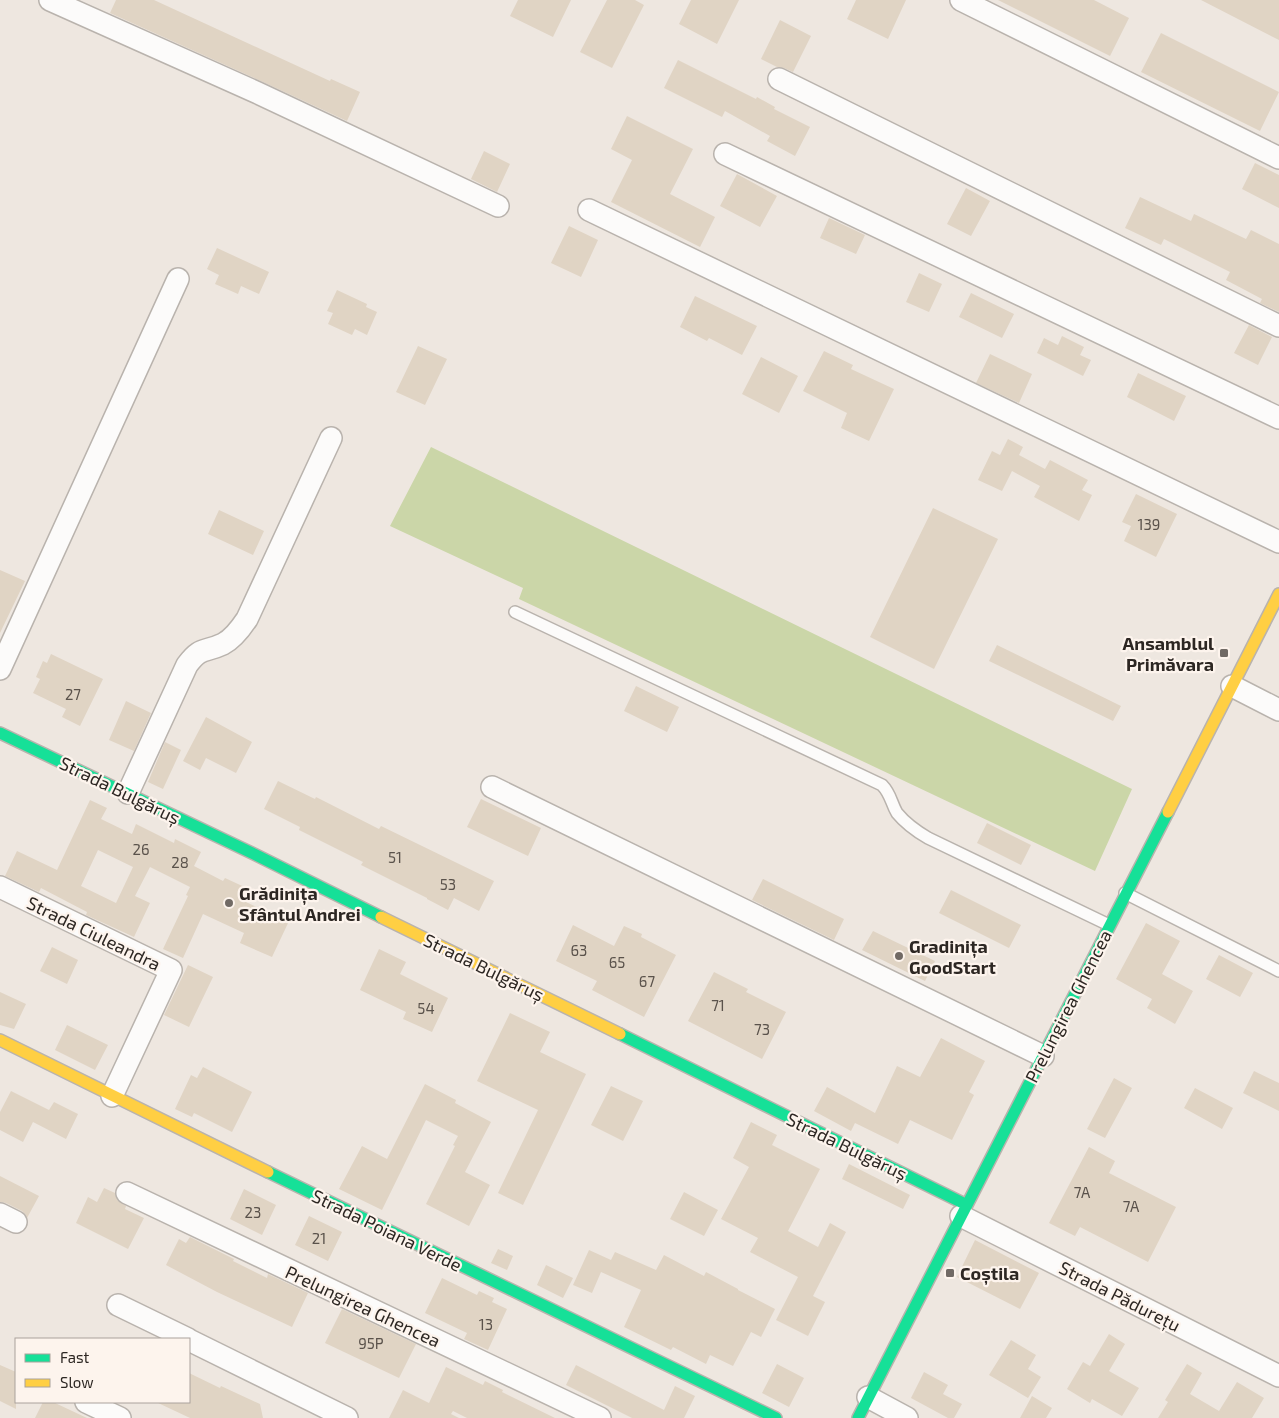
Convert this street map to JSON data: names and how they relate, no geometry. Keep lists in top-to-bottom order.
{
  "streets": {
    "street": [
      "Strada Bulgăruș",
      "Strada Ciuleandra",
      "Prelungirea Ghencea",
      "Strada Poiana Verde",
      "Strada Pădurețu"
    ]
  },
  "crossings": [
    ["Strada Bulgăruș", "Prelungirea Ghencea"],
    ["Strada Bulgăruș", "Strada Pădurețu"],
    ["Strada Ciuleandra", "Strada Poiana Verde"],
    ["Prelungirea Ghencea", "Strada Pădurețu"]
  ],
  "places": {
    "transit": ["Ansamblul Primăvara", "Coștila"],
    "other": ["Grădinița Sfântul Andrei", "Gradinița GoodStart"]
  },
  "house_numbers": [
    "139",
    "27",
    "26",
    "51",
    "28",
    "53",
    "63",
    "65",
    "67",
    "71",
    "54",
    "73",
    "7A",
    "7A",
    "23",
    "21",
    "13",
    "95P"
  ],
  "legend": ["Fast", "Slow"]
}
